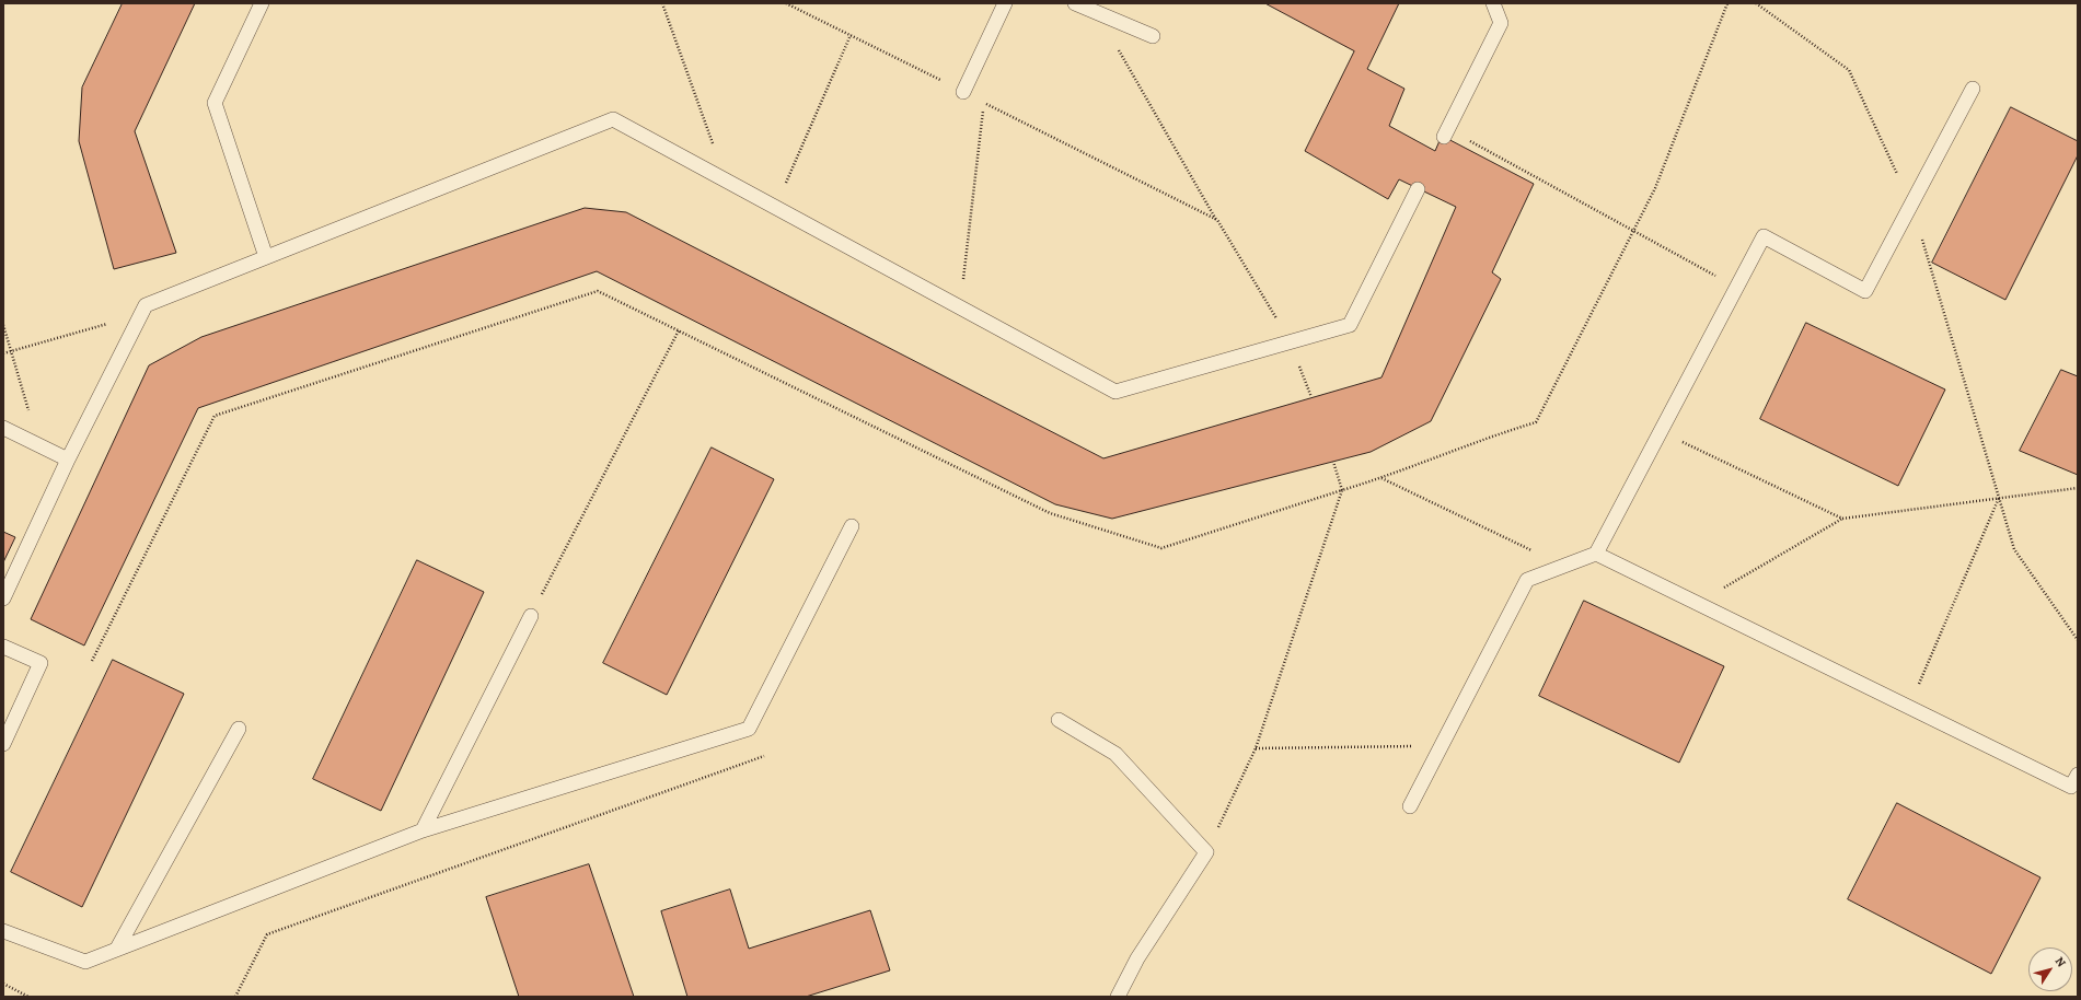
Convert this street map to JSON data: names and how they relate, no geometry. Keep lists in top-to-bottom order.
{
  "north": "top right"
}
